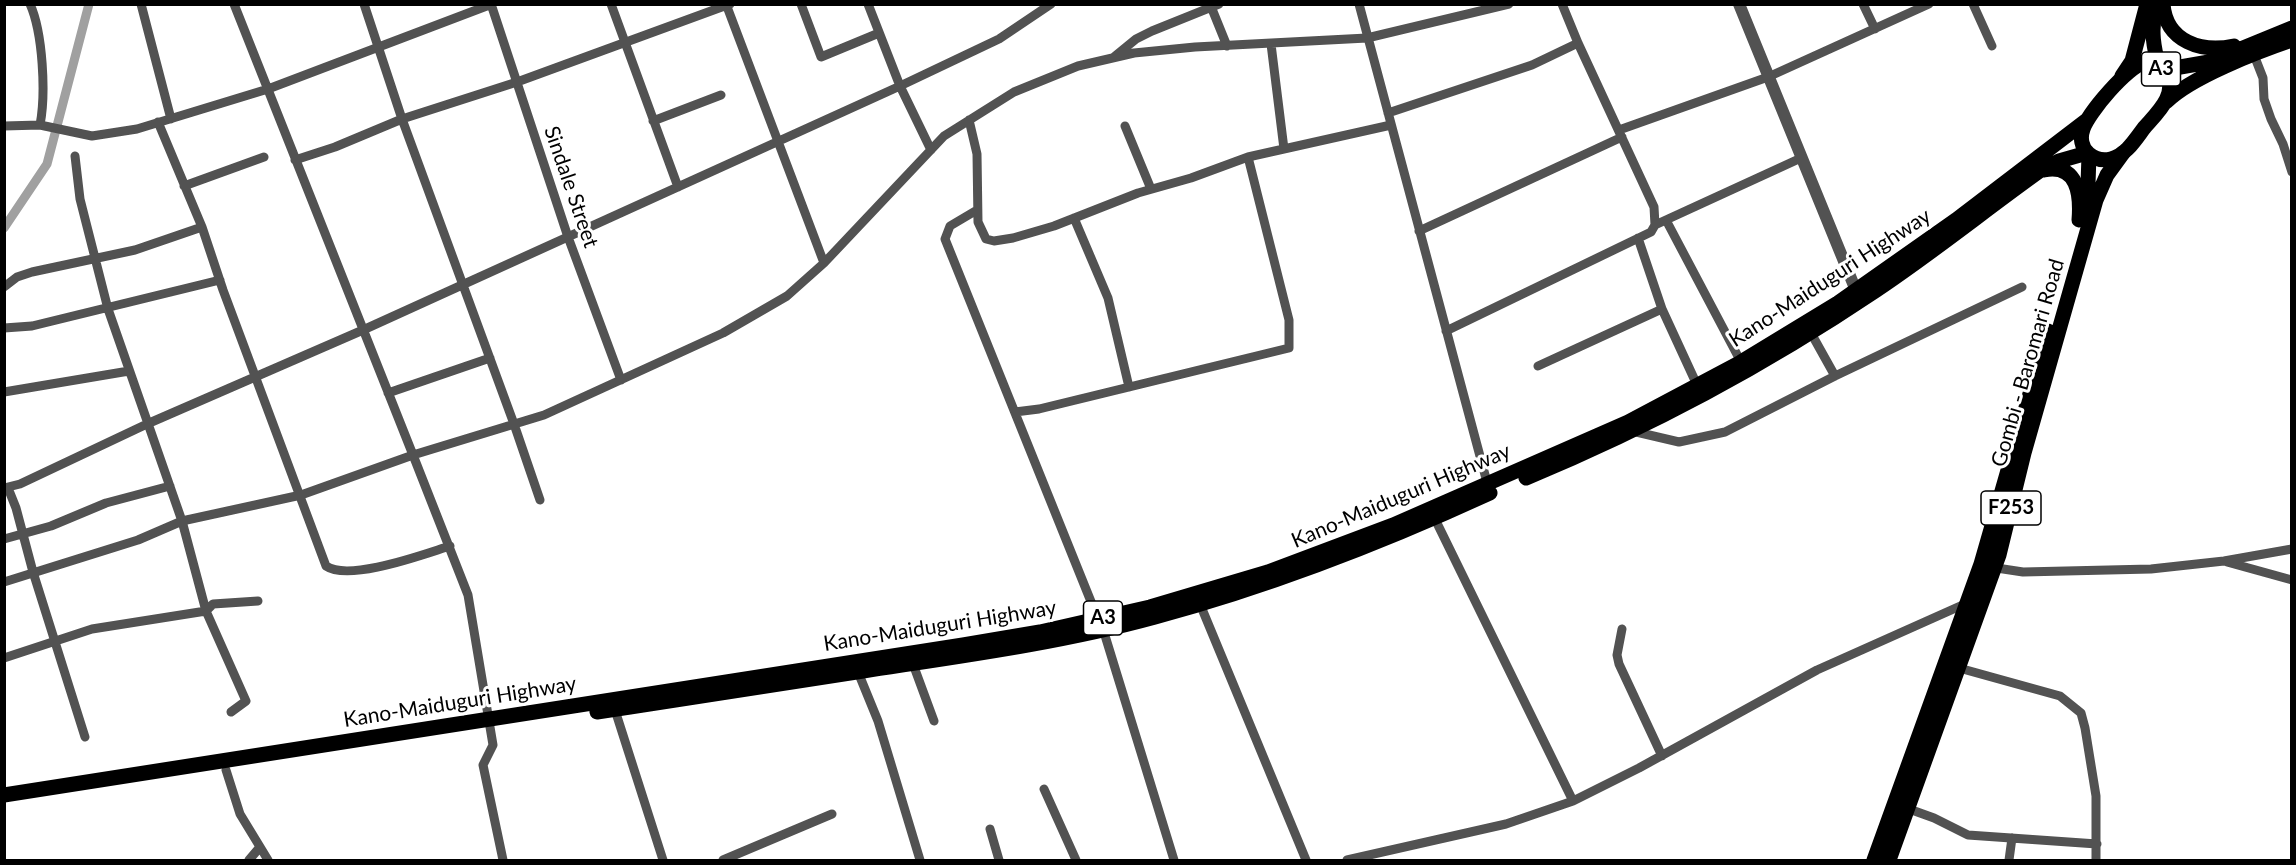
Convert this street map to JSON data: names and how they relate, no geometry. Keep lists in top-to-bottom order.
{
  "streets": {
    "main road": [
      "A3",
      "Kano-Maiduguri Highway",
      "Gombi - Baromari Road",
      "F253"
    ],
    "street": ["Sindale Street"]
  },
  "crossings": [
    ["A3", "Kano-Maiduguri Highway"],
    ["A3", "Gombi - Baromari Road"],
    ["Kano-Maiduguri Highway", "Gombi - Baromari Road"]
  ]
}
